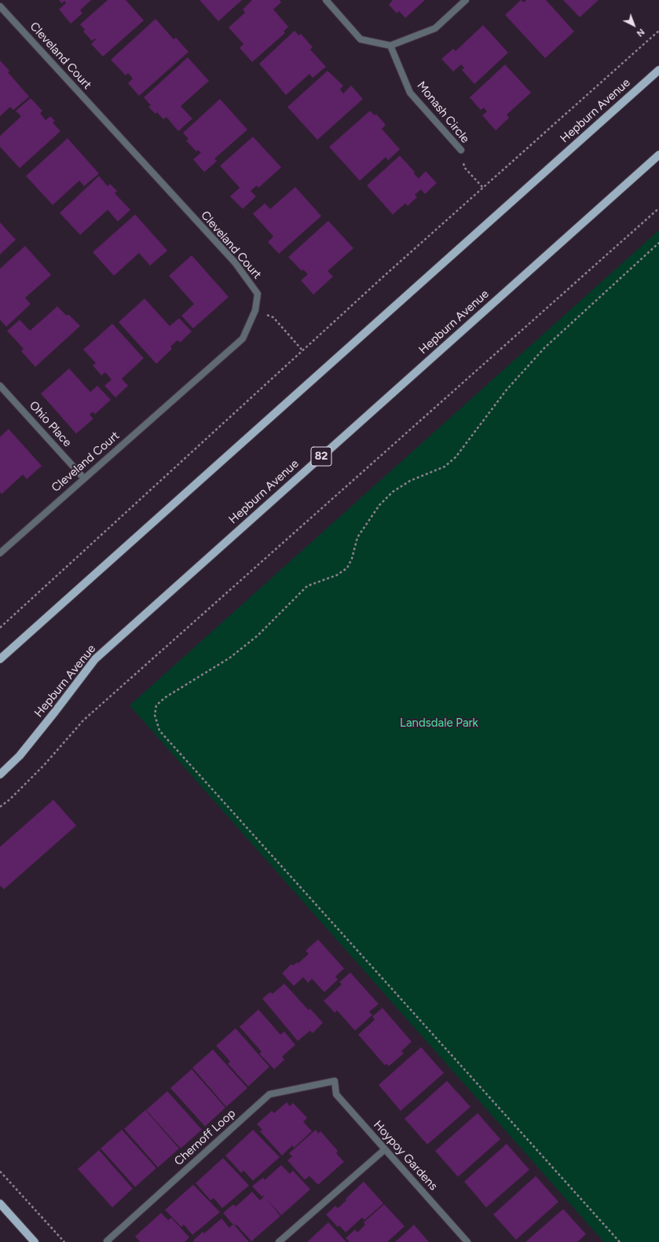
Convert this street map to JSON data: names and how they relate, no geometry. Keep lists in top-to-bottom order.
{
  "streets": {
    "main road": ["Hepburn Avenue", "82"],
    "street": [
      "Cleveland Court",
      "Monash Circle",
      "Ohio Place",
      "Chernoff Loop",
      "Hoypoy Gardens"
    ]
  },
  "crossings": [
    ["Cleveland Court", "Ohio Place"],
    ["Chernoff Loop", "Hoypoy Gardens"]
  ],
  "parks": ["Landsdale Park"],
  "north": "bottom right"
}
